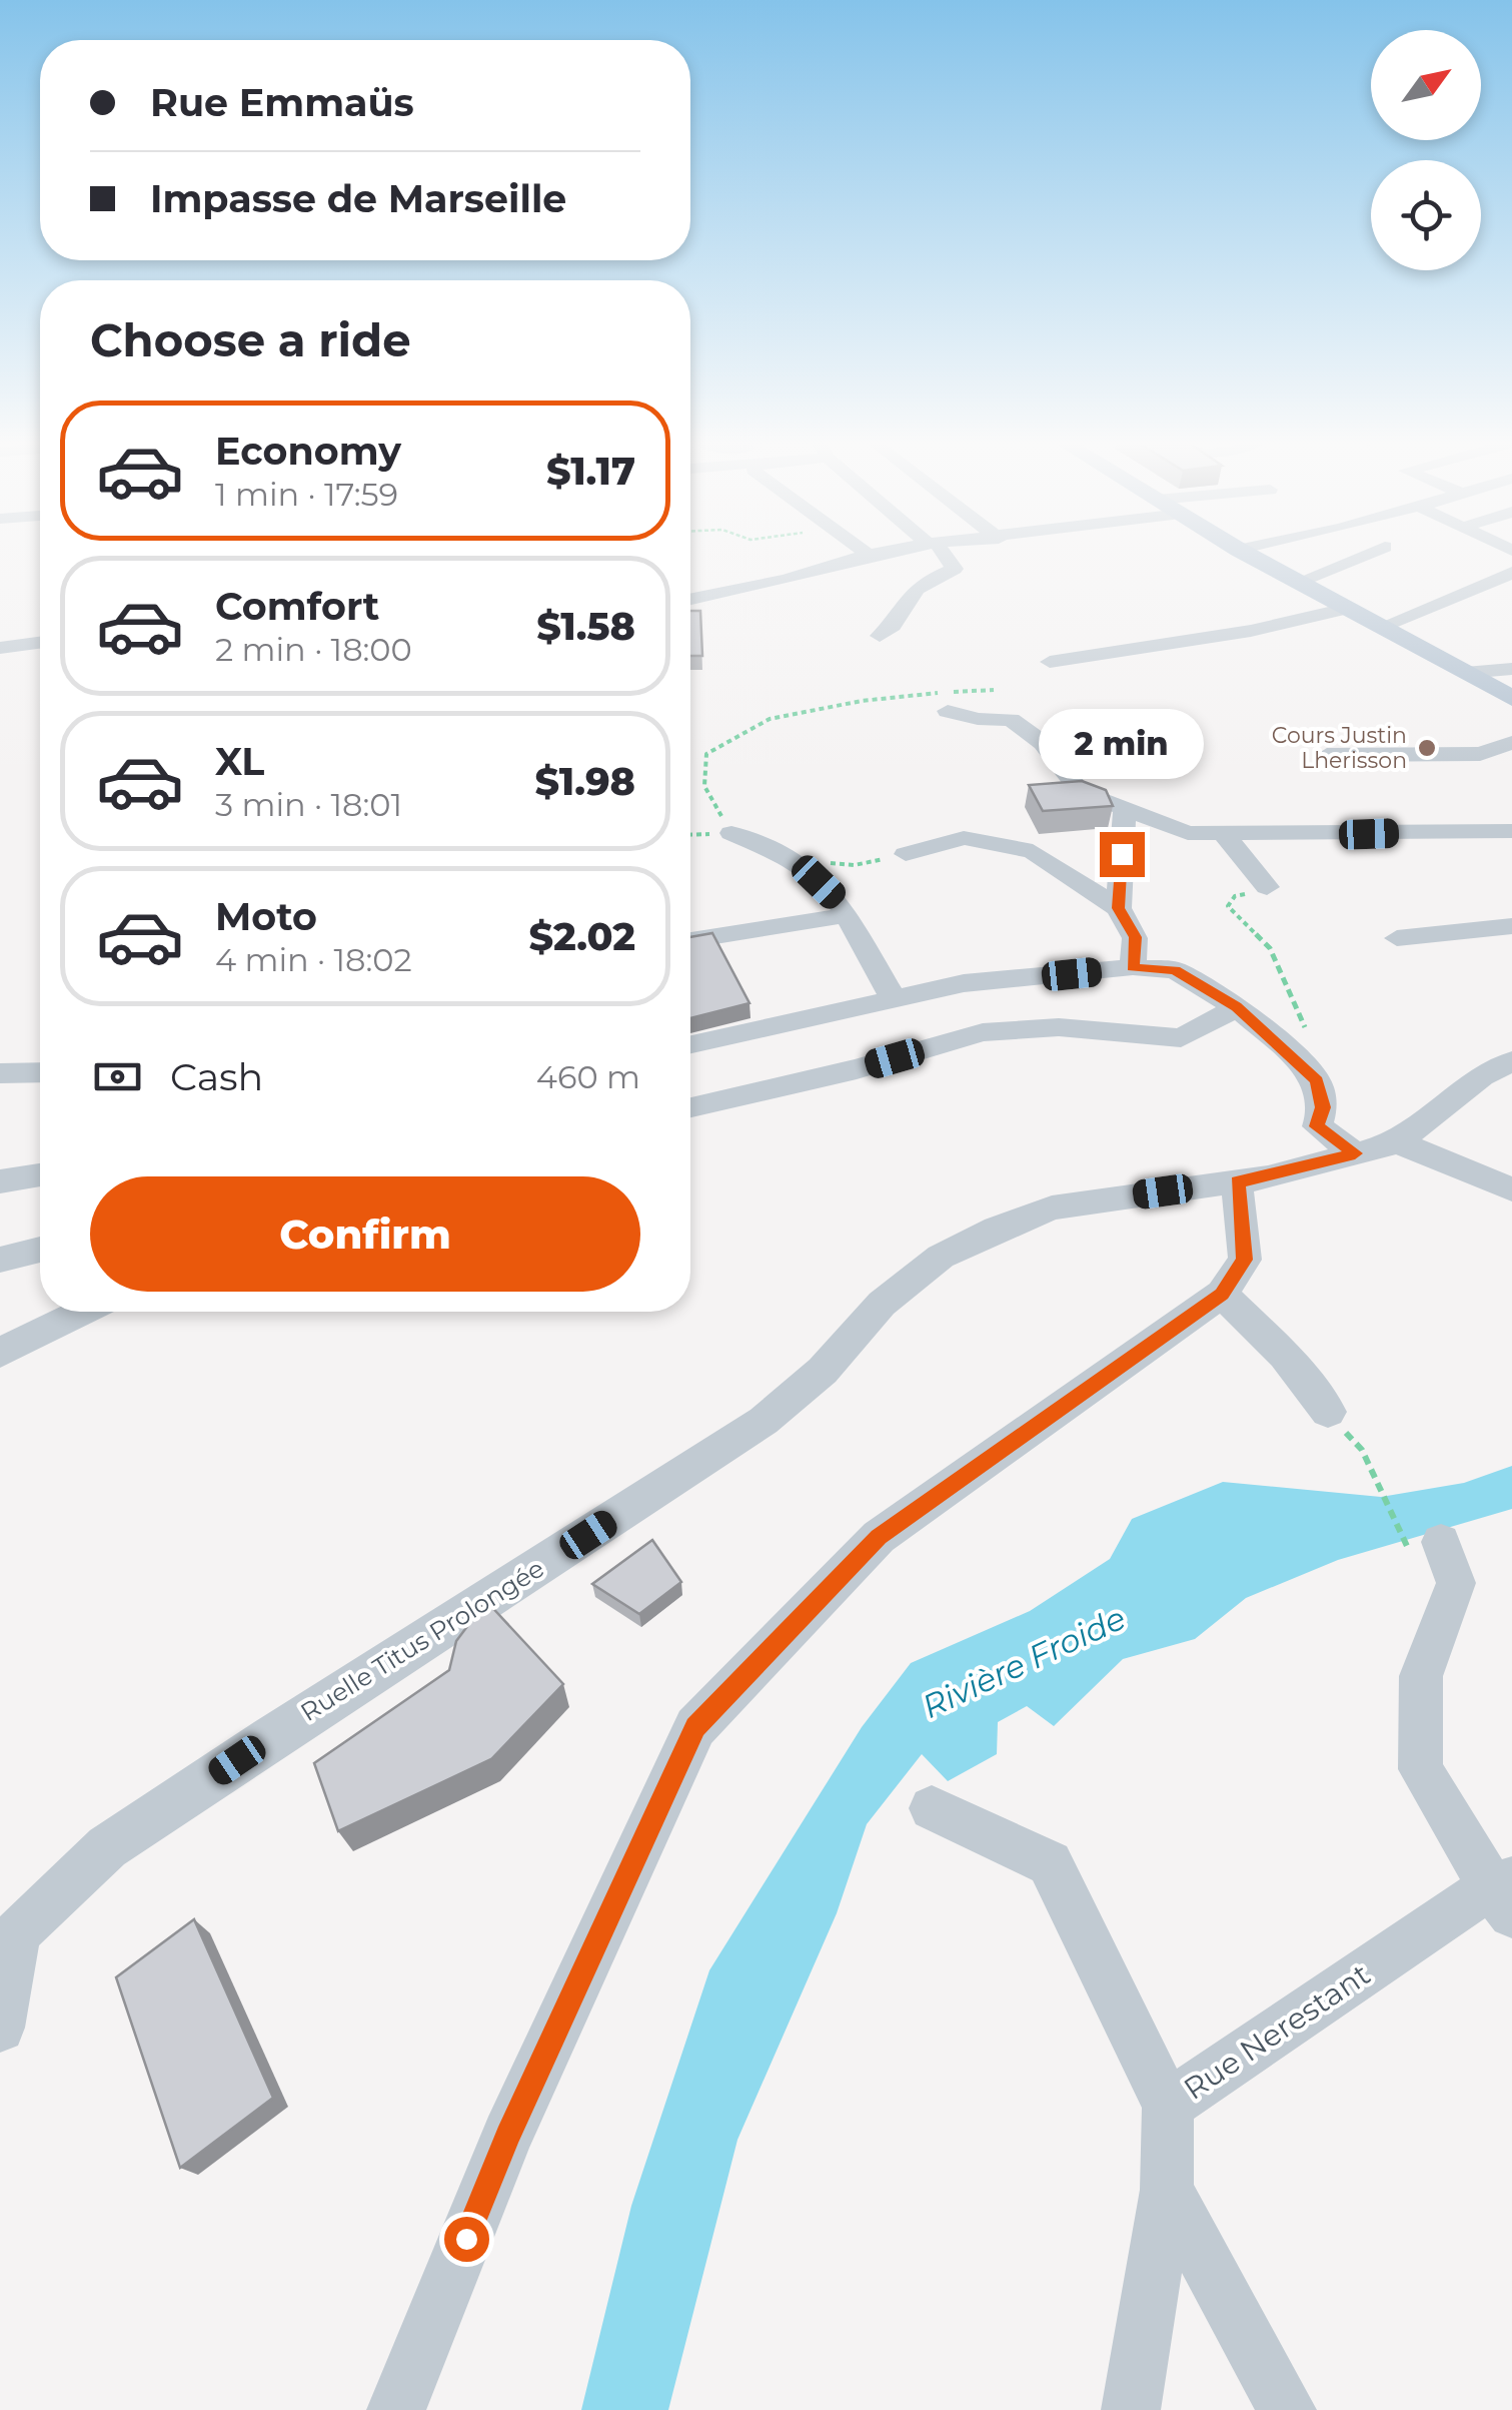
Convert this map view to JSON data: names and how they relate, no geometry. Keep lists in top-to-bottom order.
{
  "streets": {
    "street": ["Ruelle Titus Prolongée", "Rue Nerestant"]
  },
  "water": ["Rivière Froide"],
  "places": ["Cours Justin Lherisson"],
  "north": "top right",
  "page": {
    "banner": ["Rue Emmaüs", "Impasse de Marseille"],
    "heading": "Choose a ride",
    "list": [
      {
        "name": "Economy",
        "note": "1 min · 17:59",
        "value": "$1.17"
      },
      {
        "name": "Comfort",
        "note": "2 min · 18:00",
        "value": "$1.58"
      },
      {
        "name": "XL",
        "note": "3 min · 18:01",
        "value": "$1.98"
      },
      {
        "name": "Moto",
        "note": "4 min · 18:02",
        "value": "$2.02"
      }
    ],
    "bubble": "2 min",
    "pay": ["Cash", "460 m"],
    "buttons": "Confirm"
  }
}
